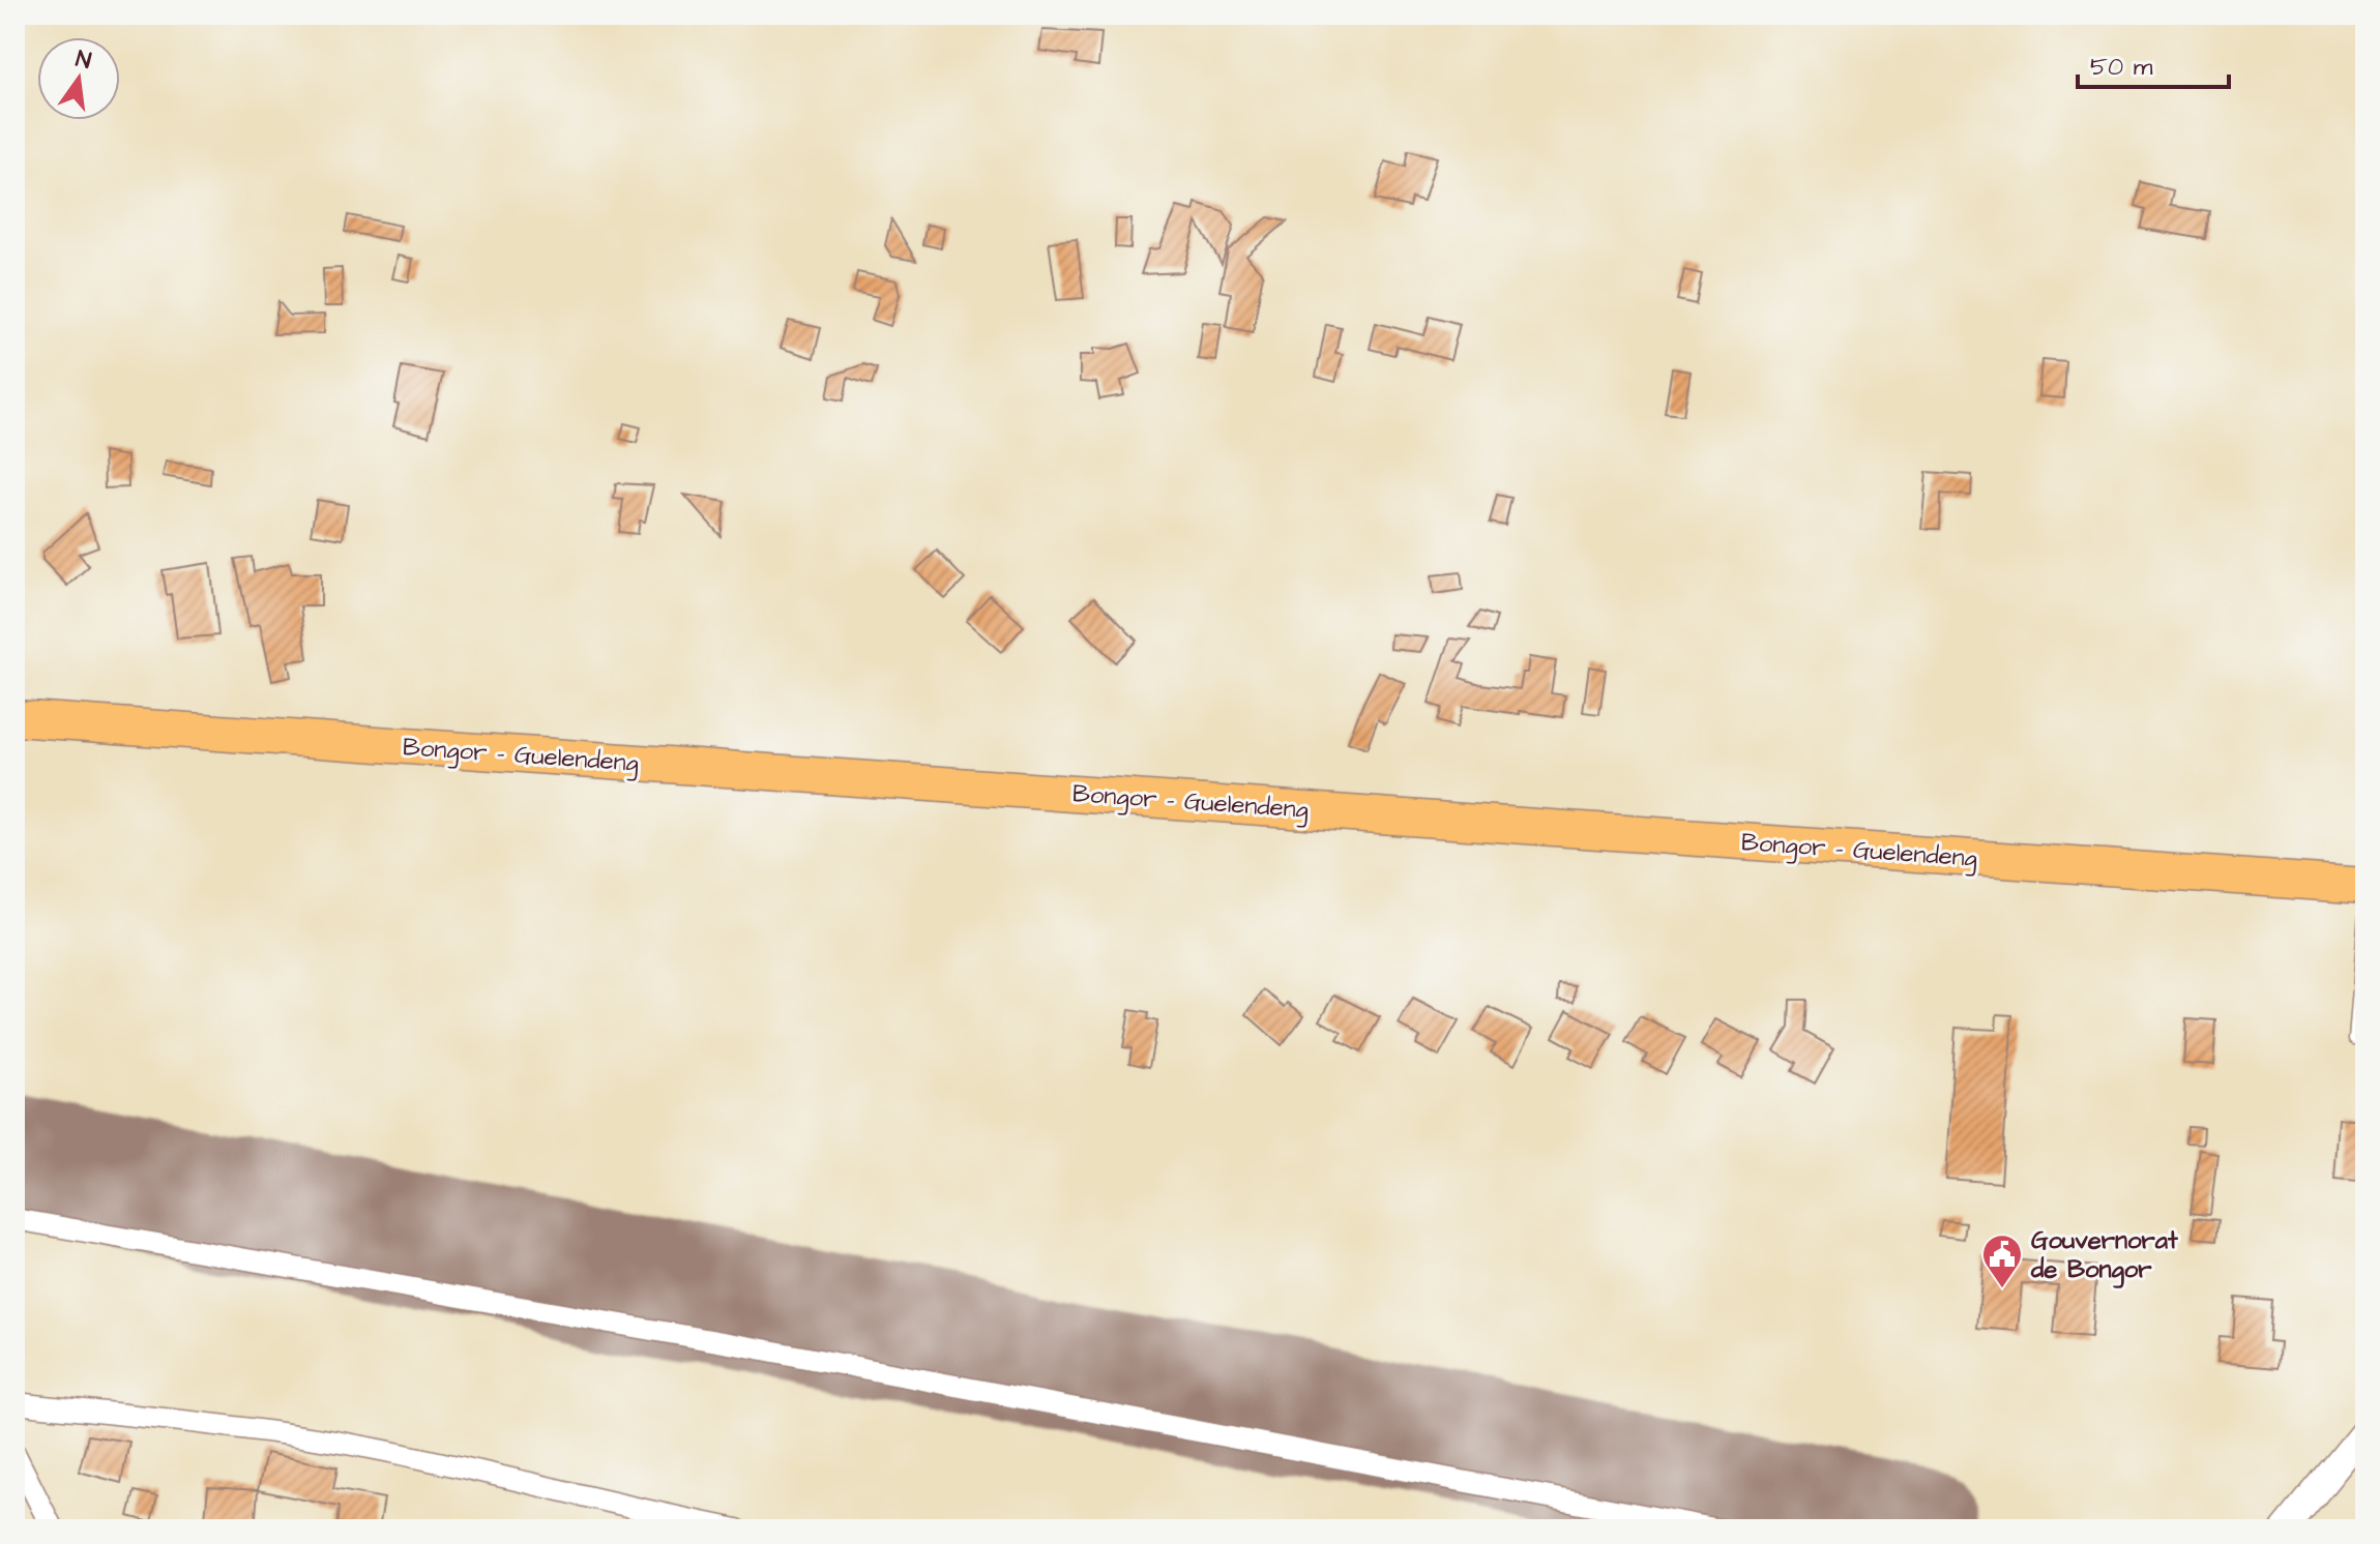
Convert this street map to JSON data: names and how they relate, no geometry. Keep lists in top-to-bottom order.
{
  "streets": {
    "highway": ["Bongor - Guelendeng"]
  },
  "places": {
    "public building": ["Gouvernorat de Bongor"]
  },
  "scale_bar": "50 m",
  "north": "top"
}
